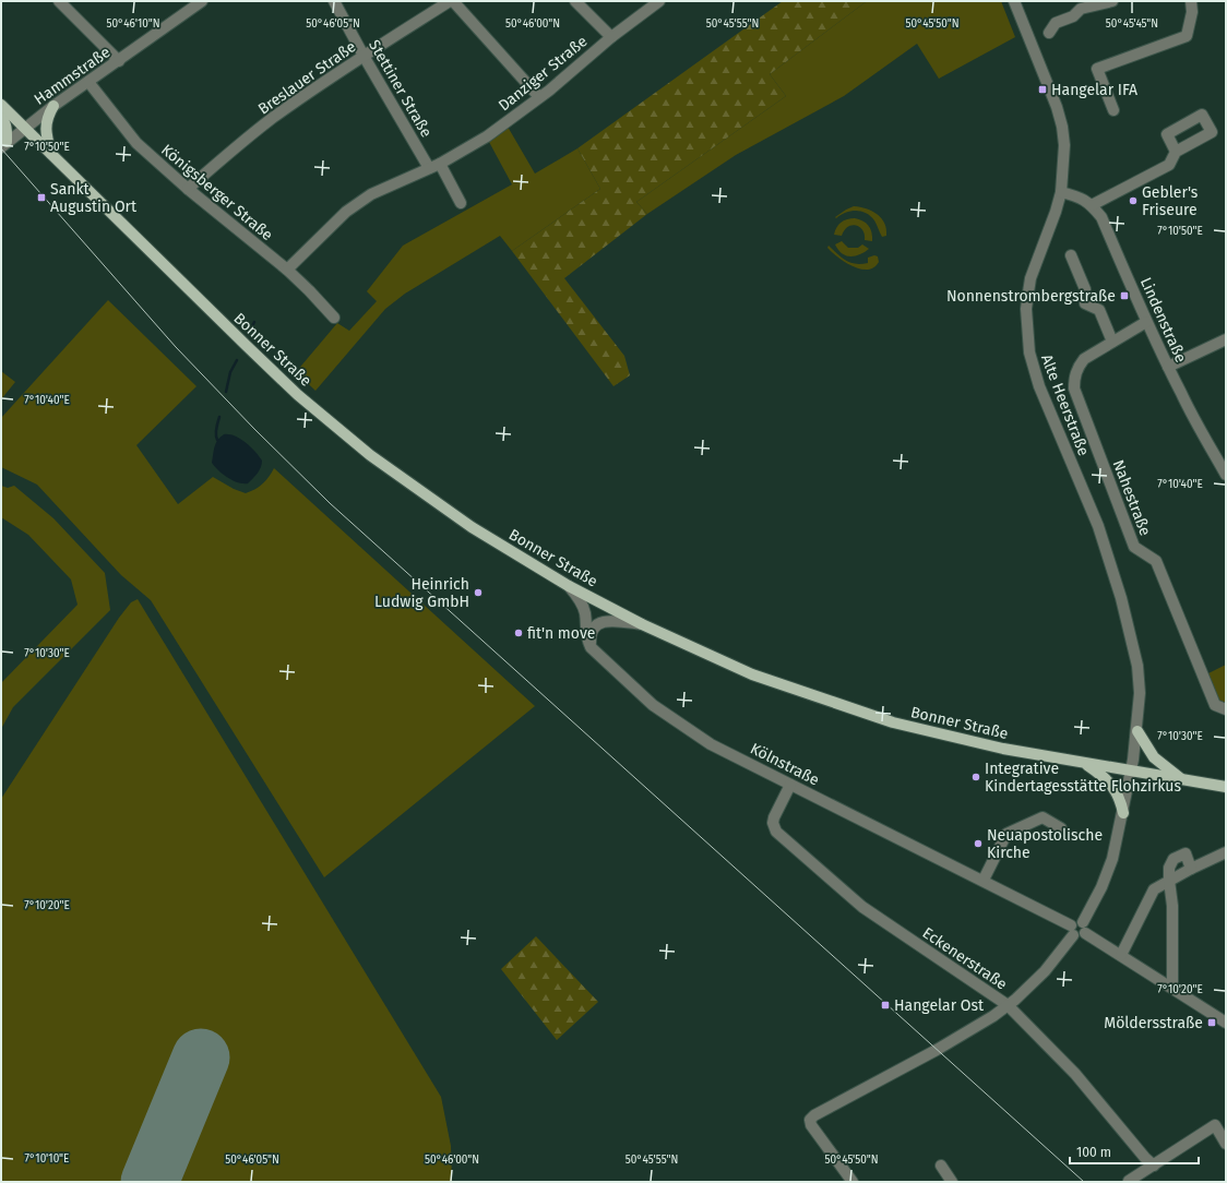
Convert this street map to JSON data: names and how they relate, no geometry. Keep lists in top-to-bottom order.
{
  "streets": {
    "main road": ["Bonner Straße"],
    "street": [
      "Danziger Straße",
      "Hammstraße",
      "Breslauer Straße",
      "Stettiner Straße",
      "Königsberger Straße",
      "Lindenstraße",
      "Alte Heerstraße",
      "Nahestraße",
      "Kölnstraße",
      "Eckenerstraße"
    ]
  },
  "crossings": [
    ["Danziger Straße", "Stettiner Straße"],
    ["Danziger Straße", "Königsberger Straße"],
    ["Hammstraße", "Königsberger Straße"],
    ["Hammstraße", "Bonner Straße"],
    ["Breslauer Straße", "Stettiner Straße"],
    ["Breslauer Straße", "Königsberger Straße"],
    ["Lindenstraße", "Alte Heerstraße"],
    ["Lindenstraße", "Nahestraße"],
    ["Bonner Straße", "Alte Heerstraße"],
    ["Kölnstraße", "Eckenerstraße"]
  ],
  "places": {
    "transit": [
      "Hangelar IFA",
      "Sankt Augustin Ort",
      "Nonnenstrombergstraße",
      "Hangelar Ost",
      "Möldersstraße"
    ],
    "other": [
      "Gebler's Friseure",
      "Heinrich Ludwig GmbH",
      "fit'n move",
      "Integrative Kindertagesstätte Flohzirkus",
      "Neuapostolische Kirche"
    ]
  },
  "scale_bar": "100 m",
  "coordinates": [
    "50°46'10\"N",
    "50°46'05\"N",
    "50°46'00\"N",
    "50°45'55\"N",
    "50°45'50\"N",
    "50°45'45\"N",
    "7°10'50\"E",
    "7°10'40\"E",
    "7°10'30\"E",
    "7°10'20\"E",
    "7°10'10\"E"
  ]
}
